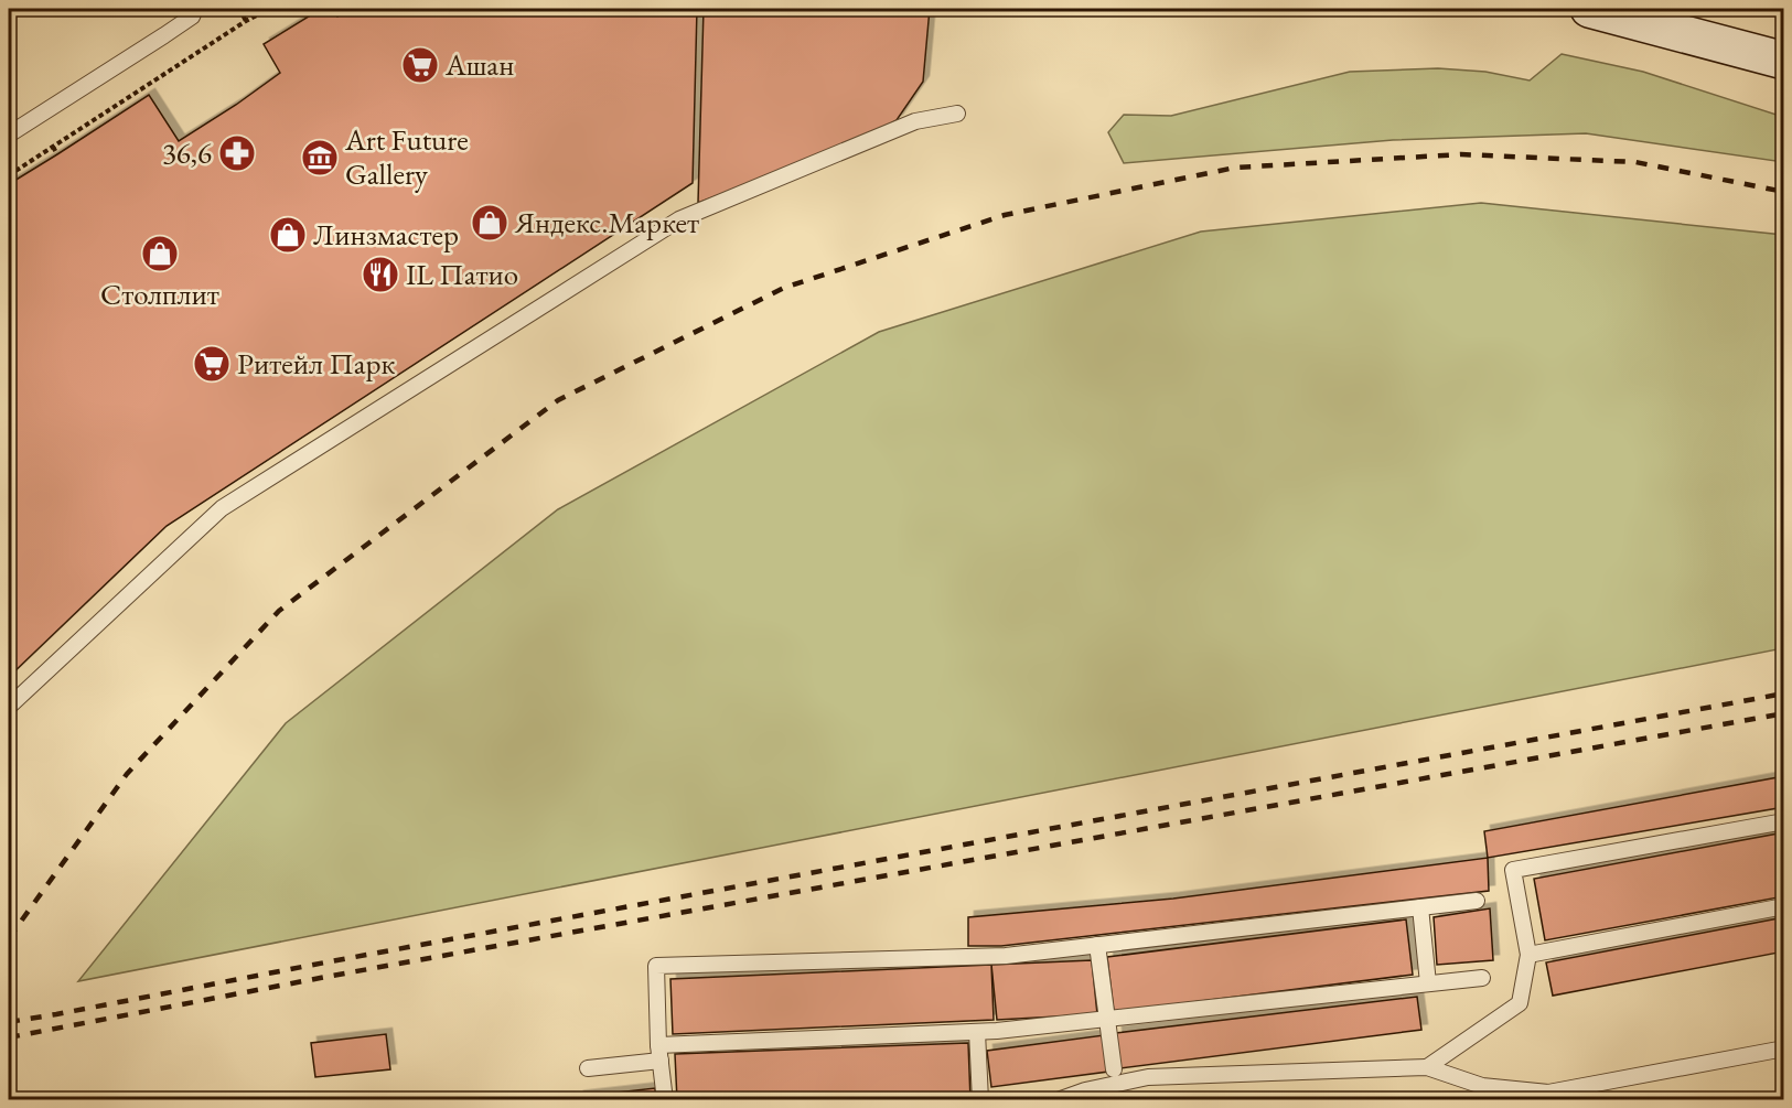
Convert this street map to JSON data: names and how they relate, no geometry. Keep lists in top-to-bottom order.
{
  "places": {
    "supermarket": ["Ашан", "Ритейл Парк"],
    "pharmacy": ["36,6"],
    "museum": ["Art Future Gallery"],
    "shop": ["Яндекс.Маркет", "Линзмастер", "Столплит"],
    "restaurant": ["IL Патио"]
  }
}
